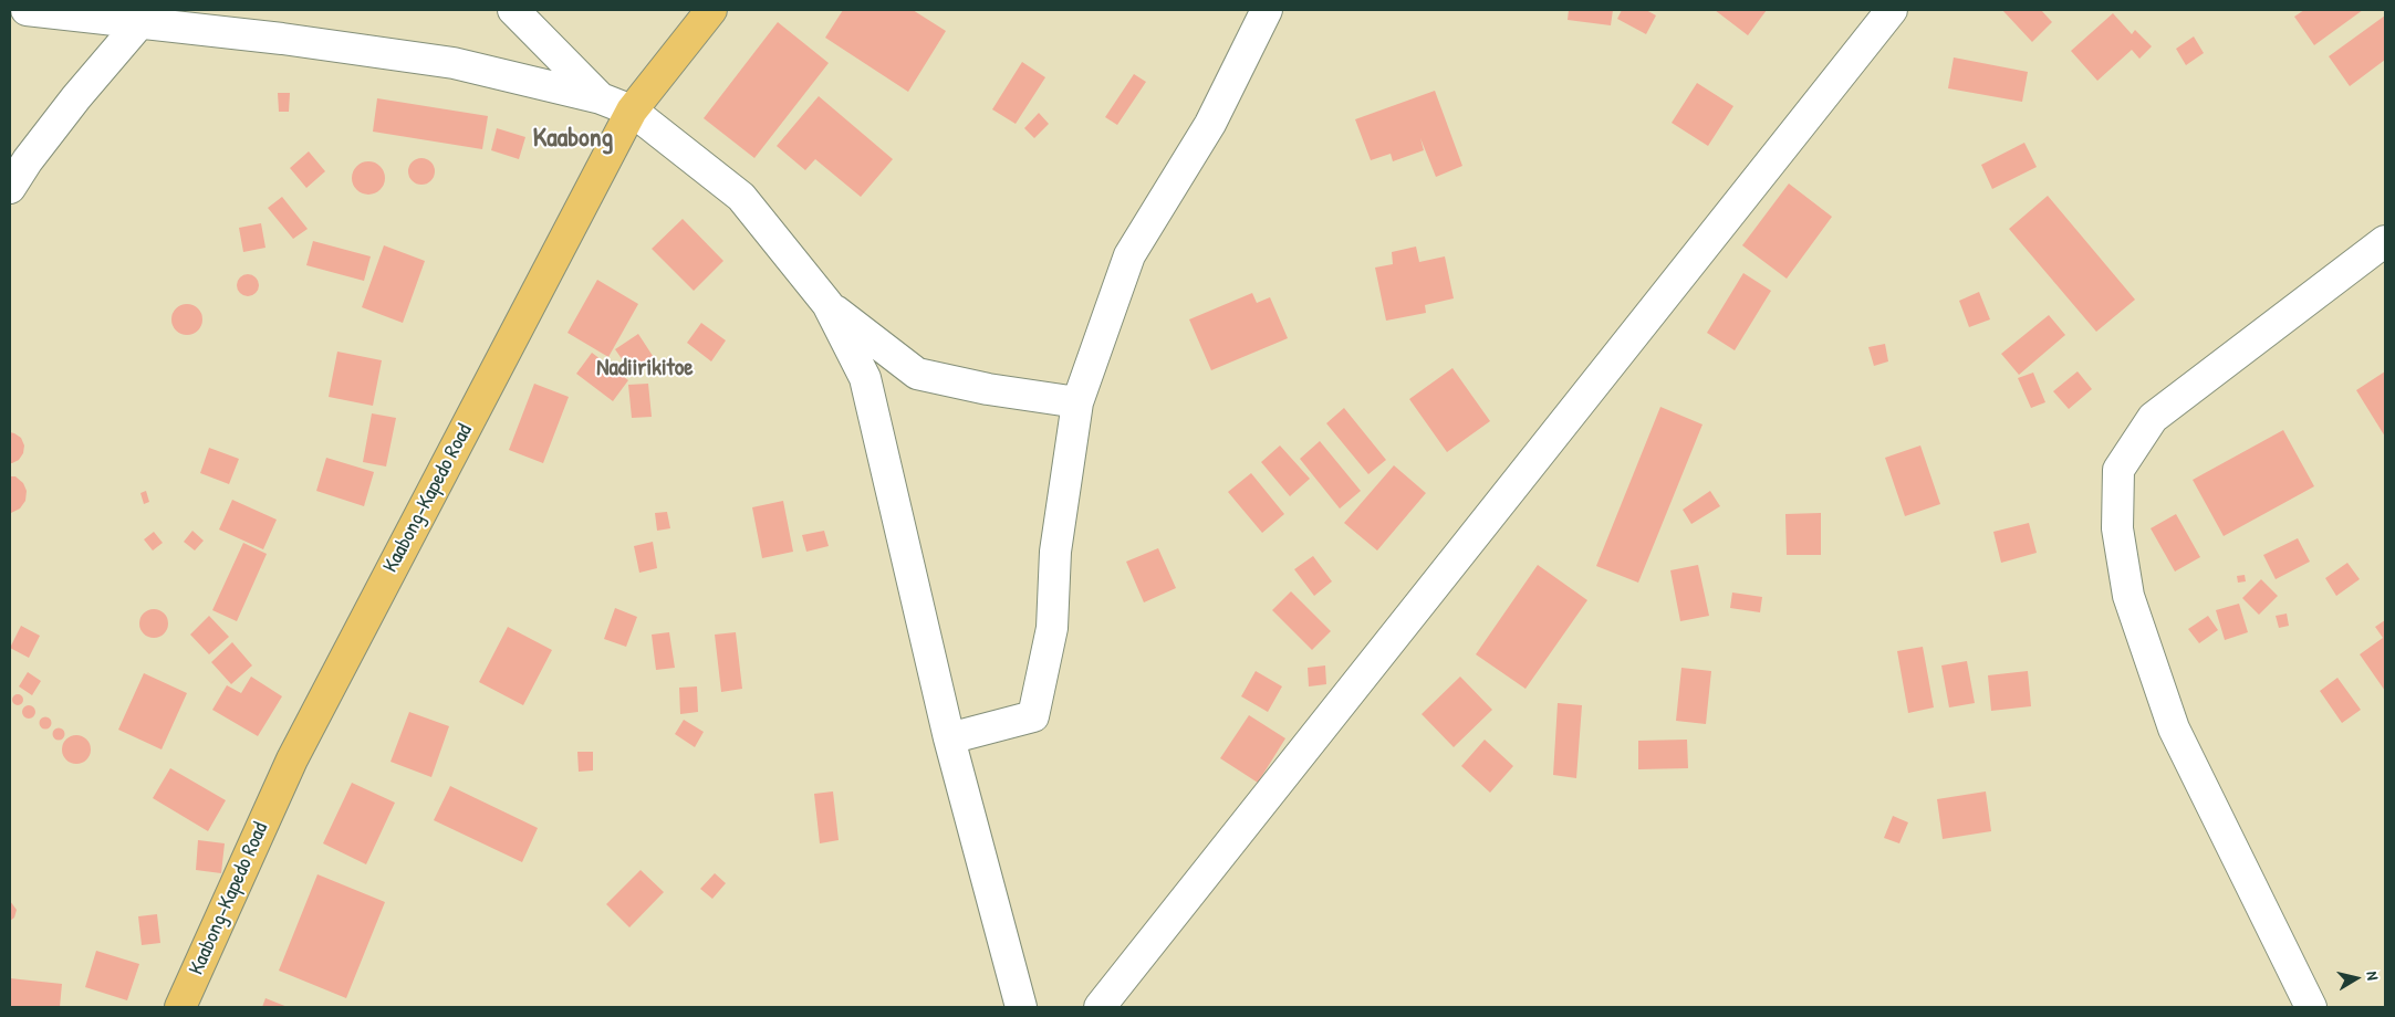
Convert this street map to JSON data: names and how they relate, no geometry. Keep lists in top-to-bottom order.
{
  "streets": {
    "main road": ["Kaabong-Kapedo Road"]
  },
  "districts": ["Kaabong", "Nadiirikitoe"],
  "north": "right"
}
